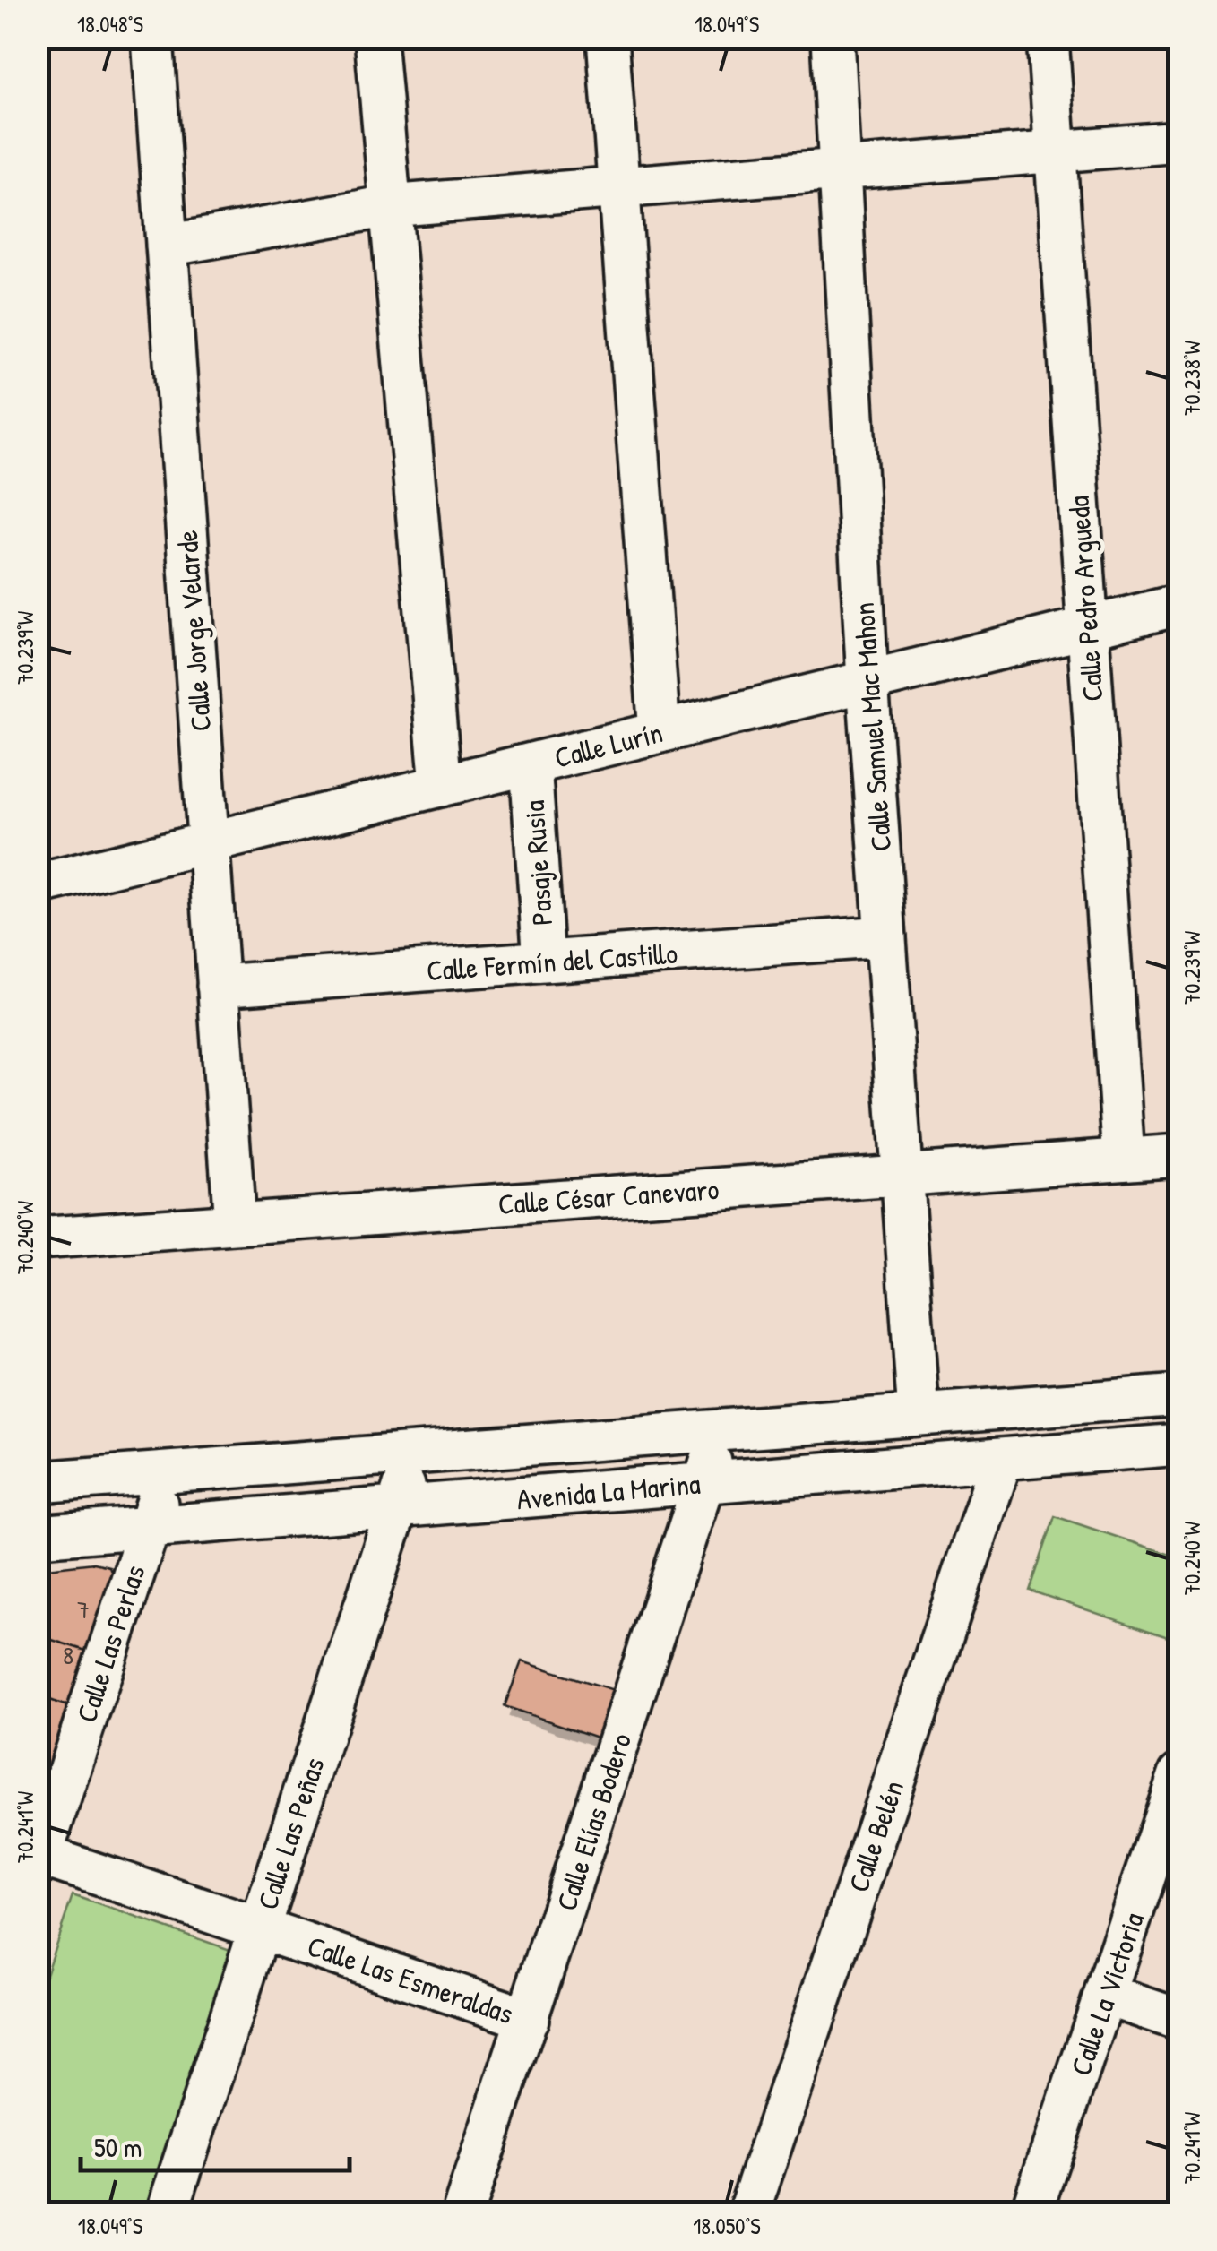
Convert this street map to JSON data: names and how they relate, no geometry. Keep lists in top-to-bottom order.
{
  "streets": {
    "street": [
      "Calle Pedro Argueda",
      "Calle Jorge Velarde",
      "Calle Samuel Mac Mahon",
      "Calle Lurín",
      "Pasaje Rusia",
      "Calle Fermín del Castillo",
      "Calle César Canevaro",
      "Avenida La Marina",
      "Calle Las Perlas",
      "Calle Elías Bodero",
      "Calle Las Peñas",
      "Calle Belén",
      "Calle Las Esmeraldas",
      "Calle La Victoria"
    ]
  },
  "crossings": [
    ["Calle Pedro Argueda", "Calle Lurín"],
    ["Calle Pedro Argueda", "Calle César Canevaro"],
    ["Calle Jorge Velarde", "Calle Lurín"],
    ["Calle Jorge Velarde", "Calle Fermín del Castillo"],
    ["Calle Jorge Velarde", "Calle César Canevaro"],
    ["Calle Samuel Mac Mahon", "Calle Lurín"],
    ["Calle Samuel Mac Mahon", "Calle Fermín del Castillo"],
    ["Calle Samuel Mac Mahon", "Calle César Canevaro"],
    ["Calle Samuel Mac Mahon", "Avenida La Marina"],
    ["Calle Lurín", "Pasaje Rusia"],
    ["Pasaje Rusia", "Calle Fermín del Castillo"],
    ["Avenida La Marina", "Calle Las Perlas"],
    ["Avenida La Marina", "Calle Elías Bodero"],
    ["Avenida La Marina", "Calle Las Peñas"],
    ["Avenida La Marina", "Calle Belén"],
    ["Calle Las Perlas", "Calle Las Esmeraldas"],
    ["Calle Elías Bodero", "Calle Las Esmeraldas"],
    ["Calle Las Peñas", "Calle Las Esmeraldas"]
  ],
  "house_numbers": ["7", "8"],
  "scale_bar": "50 m",
  "coordinates": [
    "18.048°S",
    "18.049°S",
    "70.238°W",
    "70.239°W",
    "70.240°W",
    "70.241°W",
    "18.050°S"
  ]
}
